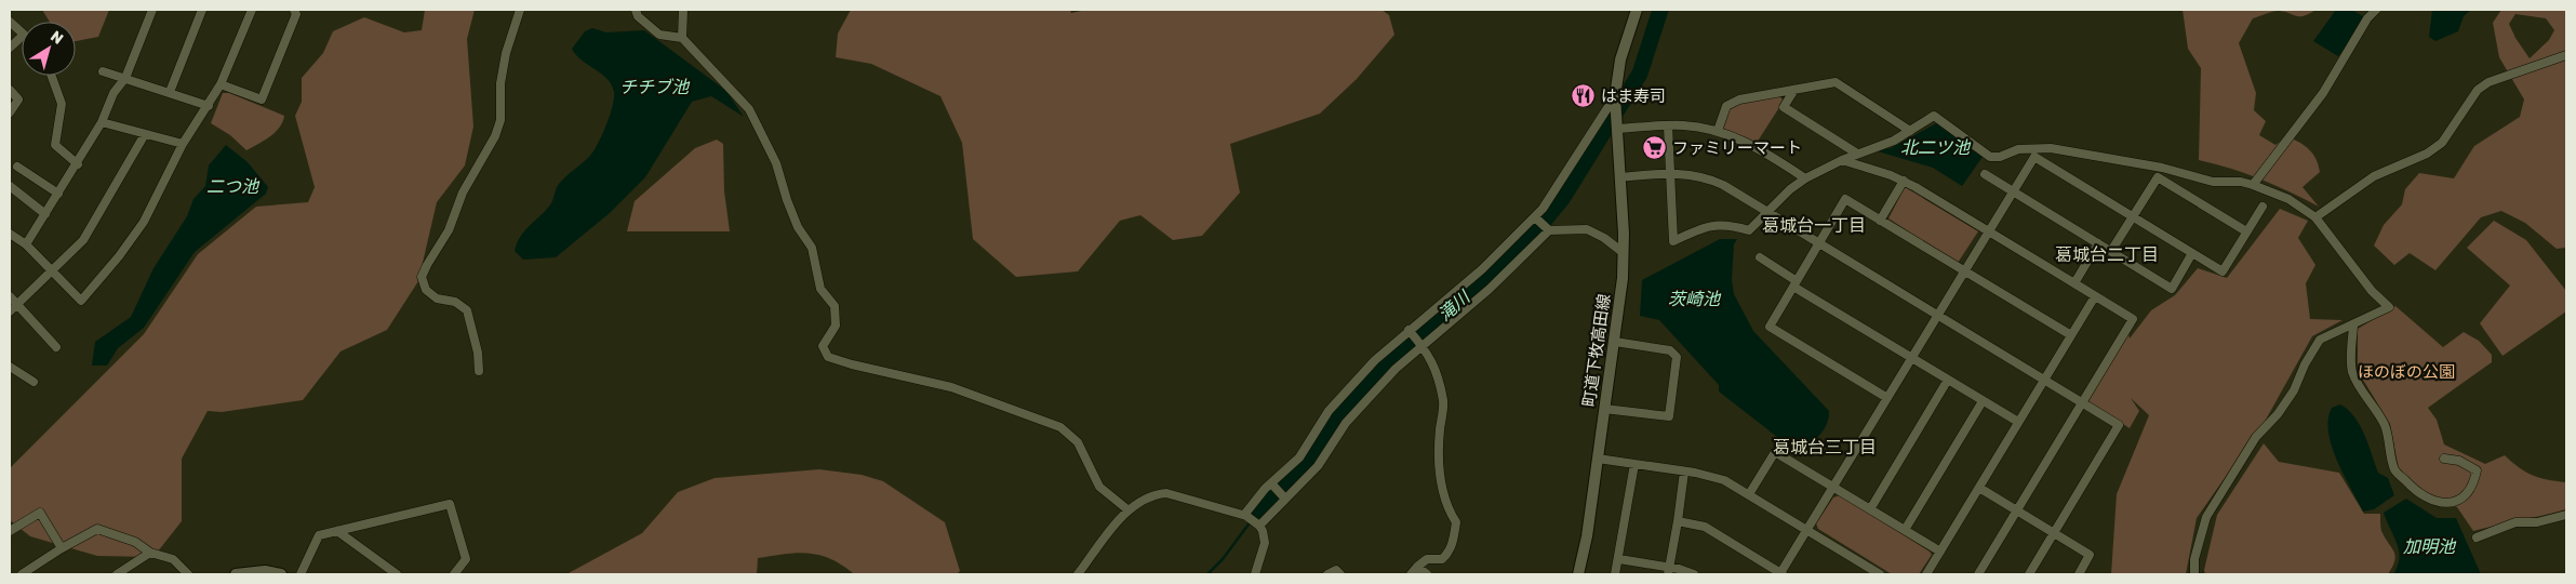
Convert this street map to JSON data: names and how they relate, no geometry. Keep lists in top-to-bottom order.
{
  "streets": {
    "street": ["町道下牧高田線"]
  },
  "districts": ["葛城台一丁目", "葛城台二丁目", "葛城台三丁目"],
  "water": [
    "チチブ池",
    "北二ツ池",
    "二つ池",
    "茨崎池",
    "滝川",
    "加明池"
  ],
  "parks": ["ほのぼの公園"],
  "places": {
    "restaurant": ["はま寿司"],
    "supermarket": ["ファミリーマート"]
  },
  "north": "top right"
}
